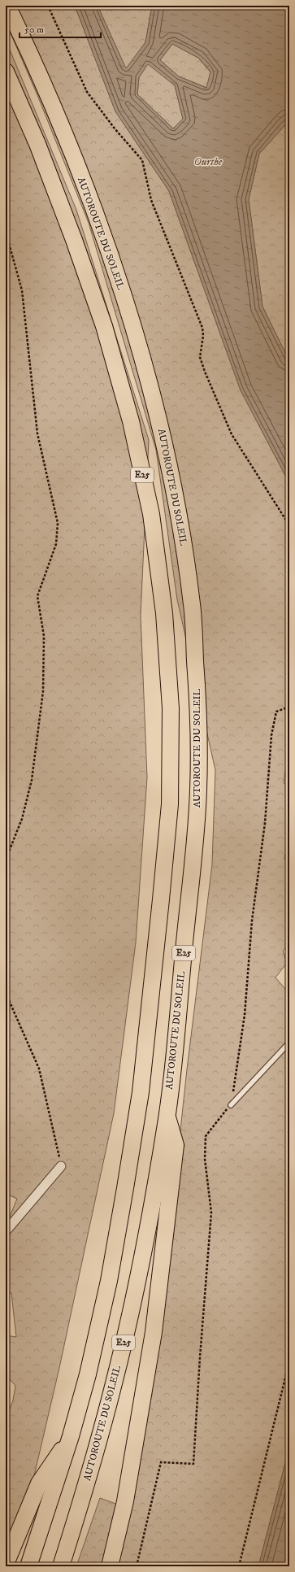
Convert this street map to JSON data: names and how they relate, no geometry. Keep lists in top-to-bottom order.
{
  "streets": {
    "highway": ["AUTOROUTE DU SOLEIL", "E25"]
  },
  "water": ["Ourthe"],
  "scale_bar": "50 m"
}
